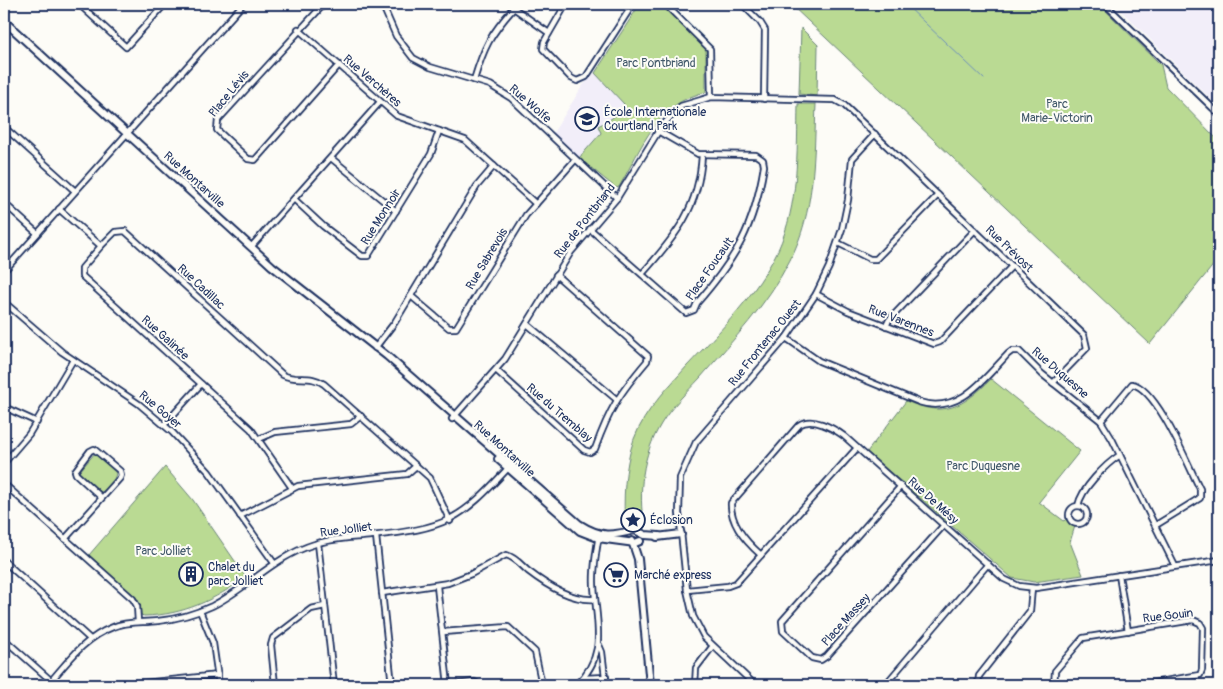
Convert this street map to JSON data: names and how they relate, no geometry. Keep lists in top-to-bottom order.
{
  "streets": {
    "street": [
      "Rue Verchères",
      "Place Lévis",
      "Rue Wolfe",
      "Rue Montarville",
      "Rue Monnoir",
      "Rue de Pontbriand",
      "Rue Prévost",
      "Rue Sabrevois",
      "Place Foucault",
      "Rue Cadillac",
      "Rue Varennes",
      "Rue Galinée",
      "Rue Frontenac Ouest",
      "Rue Duquesne",
      "Rue Goyer",
      "Rue du Tremblay",
      "Rue De Mésy",
      "Rue Jolliet",
      "Rue Gouin",
      "Place Massey"
    ]
  },
  "crossings": [
    ["Rue Verchères", "Place Lévis"],
    ["Rue Verchères", "Rue Monnoir"],
    ["Rue Verchères", "Rue Sabrevois"],
    ["Rue Wolfe", "Rue de Pontbriand"],
    ["Rue Wolfe", "Rue Sabrevois"],
    ["Rue Montarville", "Rue de Pontbriand"],
    ["Rue Montarville", "Rue Frontenac Ouest"],
    ["Rue Montarville", "Rue Jolliet"],
    ["Rue de Pontbriand", "Rue Prévost"],
    ["Rue de Pontbriand", "Place Foucault"],
    ["Rue de Pontbriand", "Rue Frontenac Ouest"],
    ["Rue de Pontbriand", "Rue du Tremblay"],
    ["Rue Prévost", "Rue Varennes"],
    ["Rue Prévost", "Rue Frontenac Ouest"],
    ["Rue Prévost", "Rue Duquesne"],
    ["Rue Cadillac", "Rue Galinée"],
    ["Rue Varennes", "Rue Frontenac Ouest"],
    ["Rue Frontenac Ouest", "Rue Duquesne"],
    ["Rue Duquesne", "Rue De Mésy"],
    ["Rue Goyer", "Rue Jolliet"],
    ["Rue De Mésy", "Place Massey"]
  ],
  "parks": [
    "Parc Pontbriand",
    "Parc Marie-Victorin",
    "Parc Duquesne",
    "Parc Jolliet"
  ],
  "places": {
    "school or university": ["École Internationale Courtland Park"],
    "place": ["Éclosion"],
    "building": ["Chalet du parc Jolliet"],
    "supermarket": ["Marché express"]
  }
}
